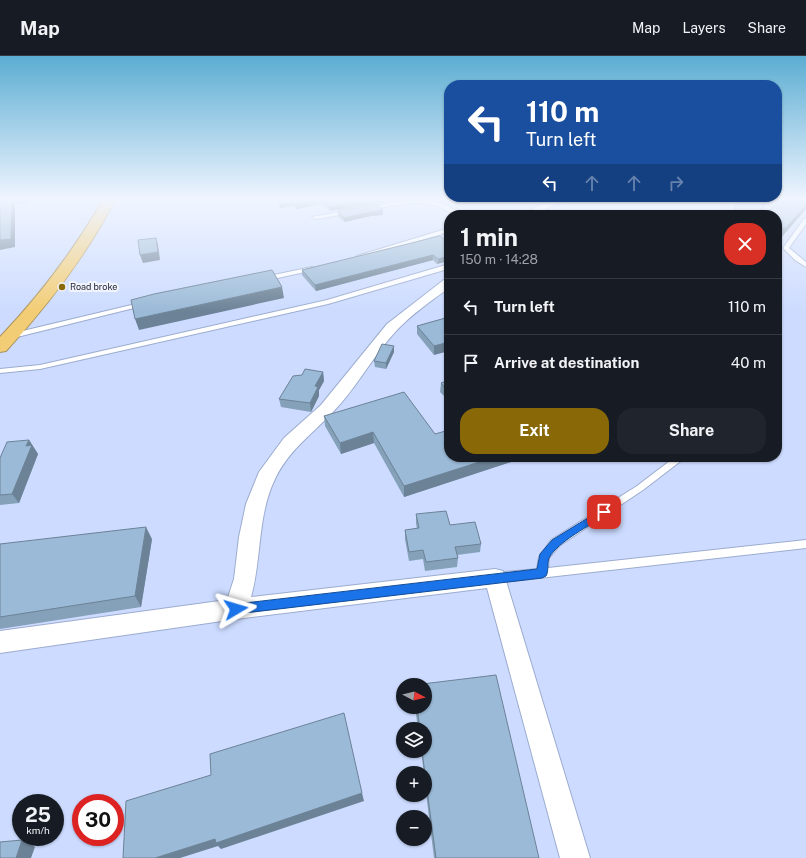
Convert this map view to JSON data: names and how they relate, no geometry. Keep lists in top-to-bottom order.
{
  "places": ["Road broke"],
  "north": "right",
  "page": {
    "header": "Map",
    "nav": ["Map", "Layers", "Share"],
    "turn": ["110 m", "Turn left"],
    "heading": ["1 min", "150 m · 14:28"],
    "list": [
      {
        "name": "Turn left",
        "value": "110 m"
      },
      {
        "name": "Arrive at destination",
        "value": "40 m"
      }
    ],
    "buttons": ["Exit", "Share"],
    "map_buttons": ["+", "−"],
    "speed": "25 km/h",
    "limit": "30"
  }
}
